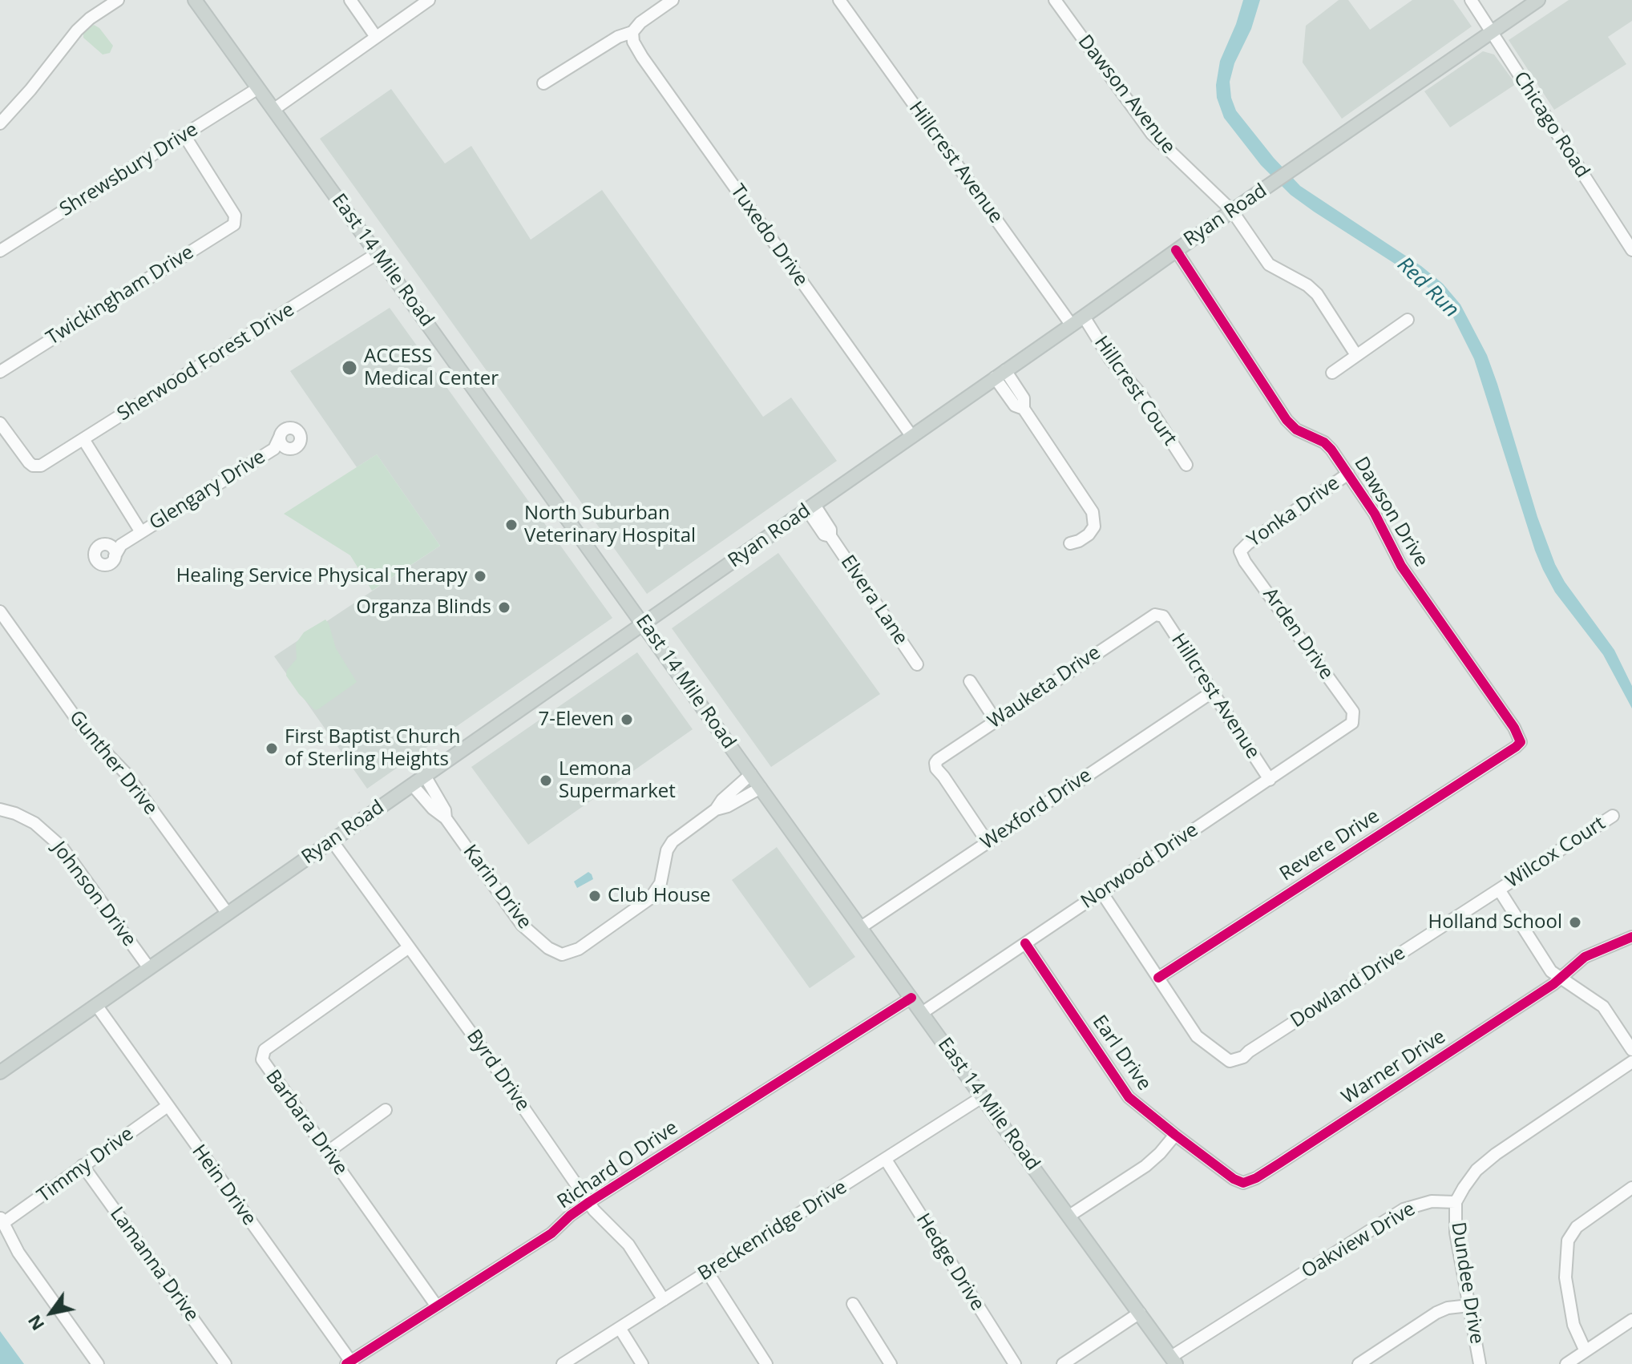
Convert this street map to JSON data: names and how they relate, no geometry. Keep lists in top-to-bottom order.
{
  "streets": {
    "main road": ["Ryan Road", "East 14 Mile Road"],
    "street": [
      "Dawson Avenue",
      "Chicago Road",
      "Hillcrest Avenue",
      "Shrewsbury Drive",
      "Tuxedo Drive",
      "Twickingham Drive",
      "Sherwood Forest Drive",
      "Hillcrest Court",
      "Glengary Drive",
      "Yonka Drive",
      "Dawson Drive",
      "Elvera Lane",
      "Arden Drive",
      "Wauketa Drive",
      "Gunther Drive",
      "Wexford Drive",
      "Revere Drive",
      "Wilcox Court",
      "Norwood Drive",
      "Karin Drive",
      "Johnson Drive",
      "Dowland Drive",
      "Earl Drive",
      "Warner Drive",
      "Byrd Drive",
      "Barbara Drive",
      "Timmy Drive",
      "Richard O Drive",
      "Hein Drive",
      "Breckenridge Drive",
      "Oakview Drive",
      "Hedge Drive",
      "Lamanna Drive",
      "Dundee Drive"
    ]
  },
  "crossings": [
    ["Dawson Avenue", "Ryan Road"],
    ["Chicago Road", "Ryan Road"],
    ["Hillcrest Avenue", "Ryan Road"],
    ["Hillcrest Avenue", "Wauketa Drive"],
    ["Hillcrest Avenue", "Wexford Drive"],
    ["Hillcrest Avenue", "Norwood Drive"],
    ["Shrewsbury Drive", "East 14 Mile Road"],
    ["Shrewsbury Drive", "Twickingham Drive"],
    ["Ryan Road", "Tuxedo Drive"],
    ["Ryan Road", "East 14 Mile Road"],
    ["Ryan Road", "Hillcrest Court"],
    ["Ryan Road", "Dawson Drive"],
    ["Ryan Road", "Elvera Lane"],
    ["Ryan Road", "Gunther Drive"],
    ["Ryan Road", "Karin Drive"],
    ["Ryan Road", "Johnson Drive"],
    ["Ryan Road", "Byrd Drive"],
    ["Ryan Road", "Hein Drive"],
    ["East 14 Mile Road", "Sherwood Forest Drive"],
    ["East 14 Mile Road", "Wexford Drive"],
    ["East 14 Mile Road", "Norwood Drive"],
    ["East 14 Mile Road", "Karin Drive"],
    ["East 14 Mile Road", "Richard O Drive"],
    ["East 14 Mile Road", "Breckenridge Drive"],
    ["East 14 Mile Road", "Oakview Drive"],
    ["Sherwood Forest Drive", "Glengary Drive"],
    ["Yonka Drive", "Dawson Drive"],
    ["Yonka Drive", "Arden Drive"],
    ["Dawson Drive", "Revere Drive"],
    ["Arden Drive", "Norwood Drive"],
    ["Wauketa Drive", "Wexford Drive"],
    ["Revere Drive", "Dowland Drive"],
    ["Wilcox Court", "Dowland Drive"],
    ["Norwood Drive", "Earl Drive"],
    ["Earl Drive", "Warner Drive"],
    ["Byrd Drive", "Barbara Drive"],
    ["Byrd Drive", "Richard O Drive"],
    ["Byrd Drive", "Breckenridge Drive"],
    ["Barbara Drive", "Richard O Drive"],
    ["Timmy Drive", "Hein Drive"],
    ["Timmy Drive", "Lamanna Drive"],
    ["Richard O Drive", "Hein Drive"],
    ["Breckenridge Drive", "Hedge Drive"],
    ["Oakview Drive", "Dundee Drive"]
  ],
  "water": ["Red Run"],
  "places": [
    "ACCESS Medical Center",
    "North Suburban Veterinary Hospital",
    "Healing Service Physical Therapy",
    "Organza Blinds",
    "7-Eleven",
    "First Baptist Church of Sterling Heights",
    "Lemona Supermarket",
    "Club House",
    "Holland School"
  ],
  "north": "bottom left"
}
